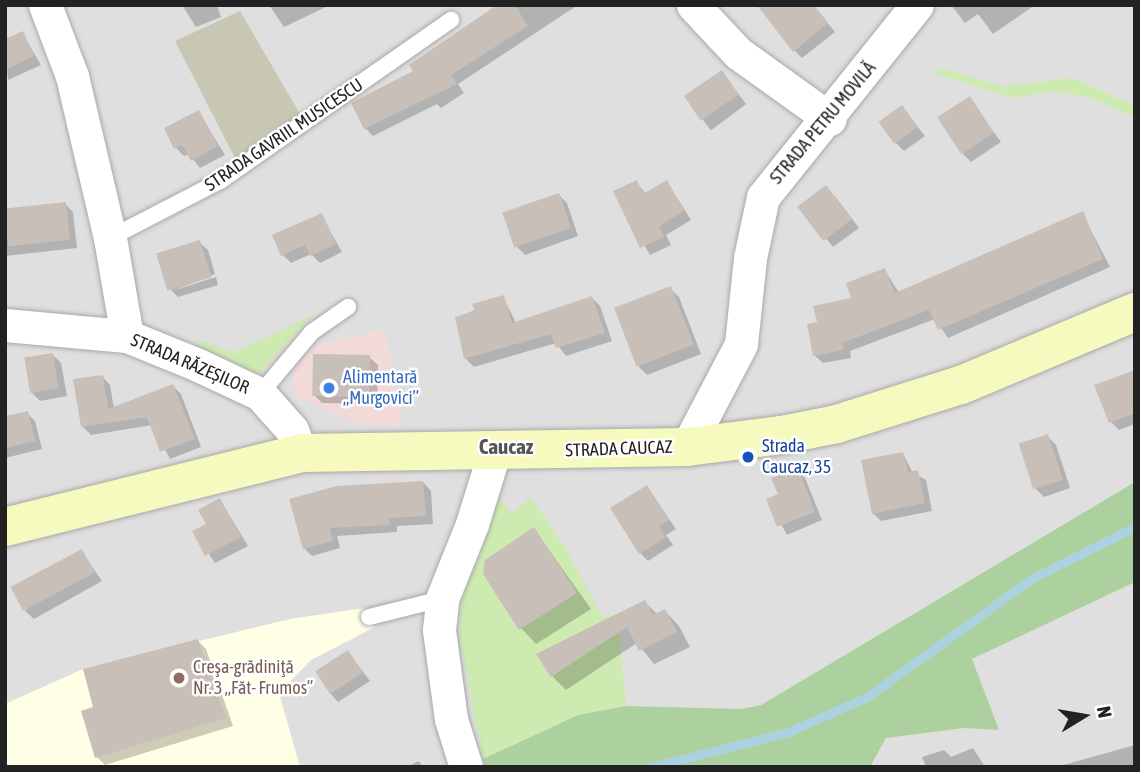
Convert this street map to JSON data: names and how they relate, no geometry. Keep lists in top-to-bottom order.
{
  "streets": {
    "street": ["STRADA PETRU MOVILĂ", "STRADA RĂZEȘILOR", "STRADA CAUCAZ"],
    "lane": ["STRADA GAVRIIL MUSICESCU"]
  },
  "crossings": [
    ["STRADA PETRU MOVILĂ", "STRADA CAUCAZ"],
    ["STRADA RĂZEȘILOR", "STRADA CAUCAZ"]
  ],
  "districts": ["Caucaz"],
  "places": ["Alimentară „Murgovici”", "Strada Caucaz, 35", "Creşa-grădiniţă Nr. 3 „Făt- Frumos”"],
  "north": "right"
}
